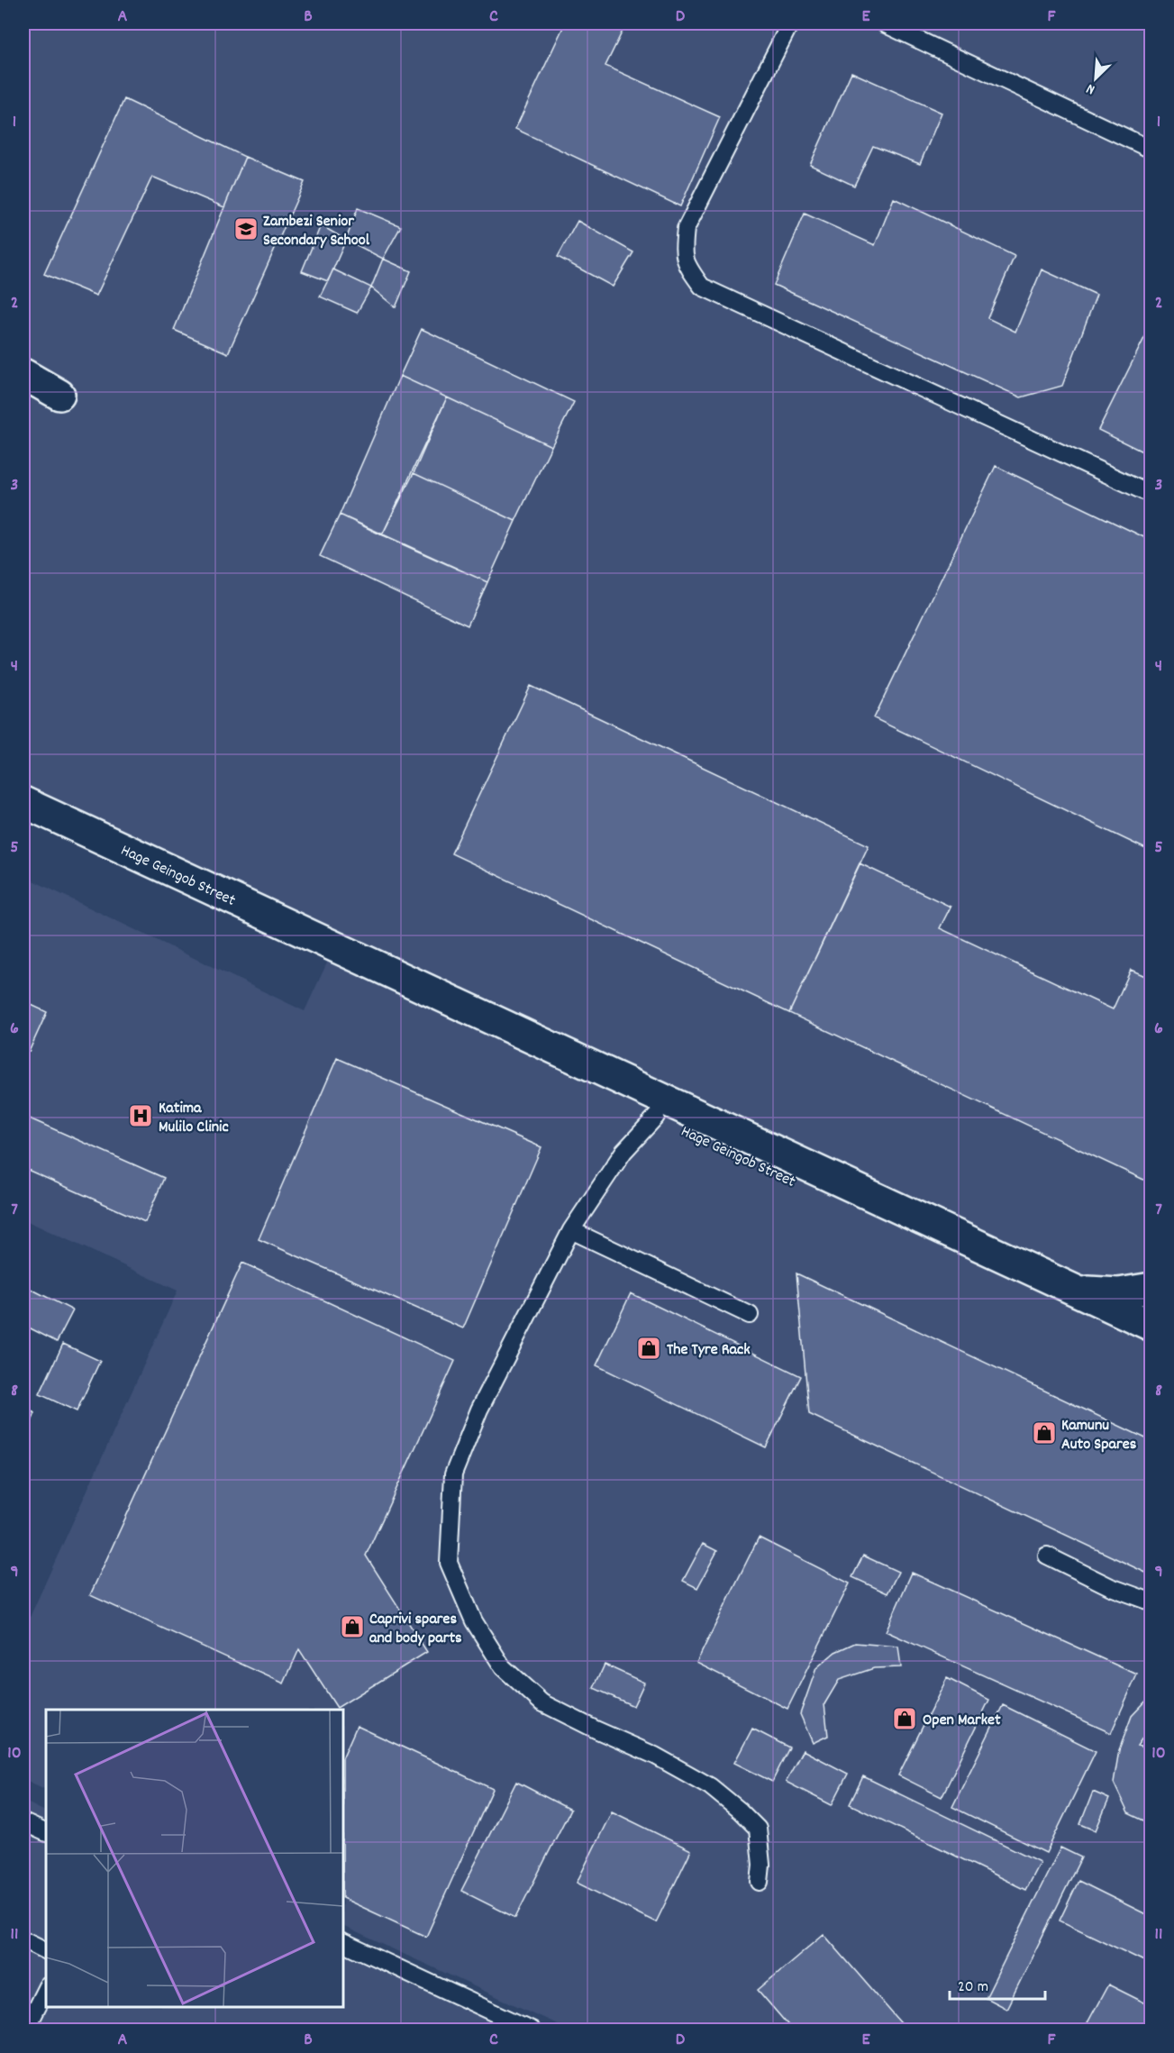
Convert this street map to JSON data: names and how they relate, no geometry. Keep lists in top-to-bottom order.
{
  "streets": {
    "street": ["Hage Geingob Street"]
  },
  "places": {
    "school or university": ["Zambezi Senior Secondary School"],
    "hospital": ["Katima Mulilo Clinic"],
    "shop": [
      "The Tyre Rack",
      "Kamunu Auto Spares",
      "Caprivi spares and body parts",
      "Open Market"
    ]
  },
  "scale_bar": "20 m",
  "north": "bottom left",
  "grid": {
    "columns": [
      "A",
      "B",
      "C",
      "D",
      "E",
      "F"
    ],
    "rows": [
      "1",
      "2",
      "3",
      "4",
      "5",
      "6",
      "7",
      "8",
      "9",
      "10",
      "11"
    ]
  }
}
